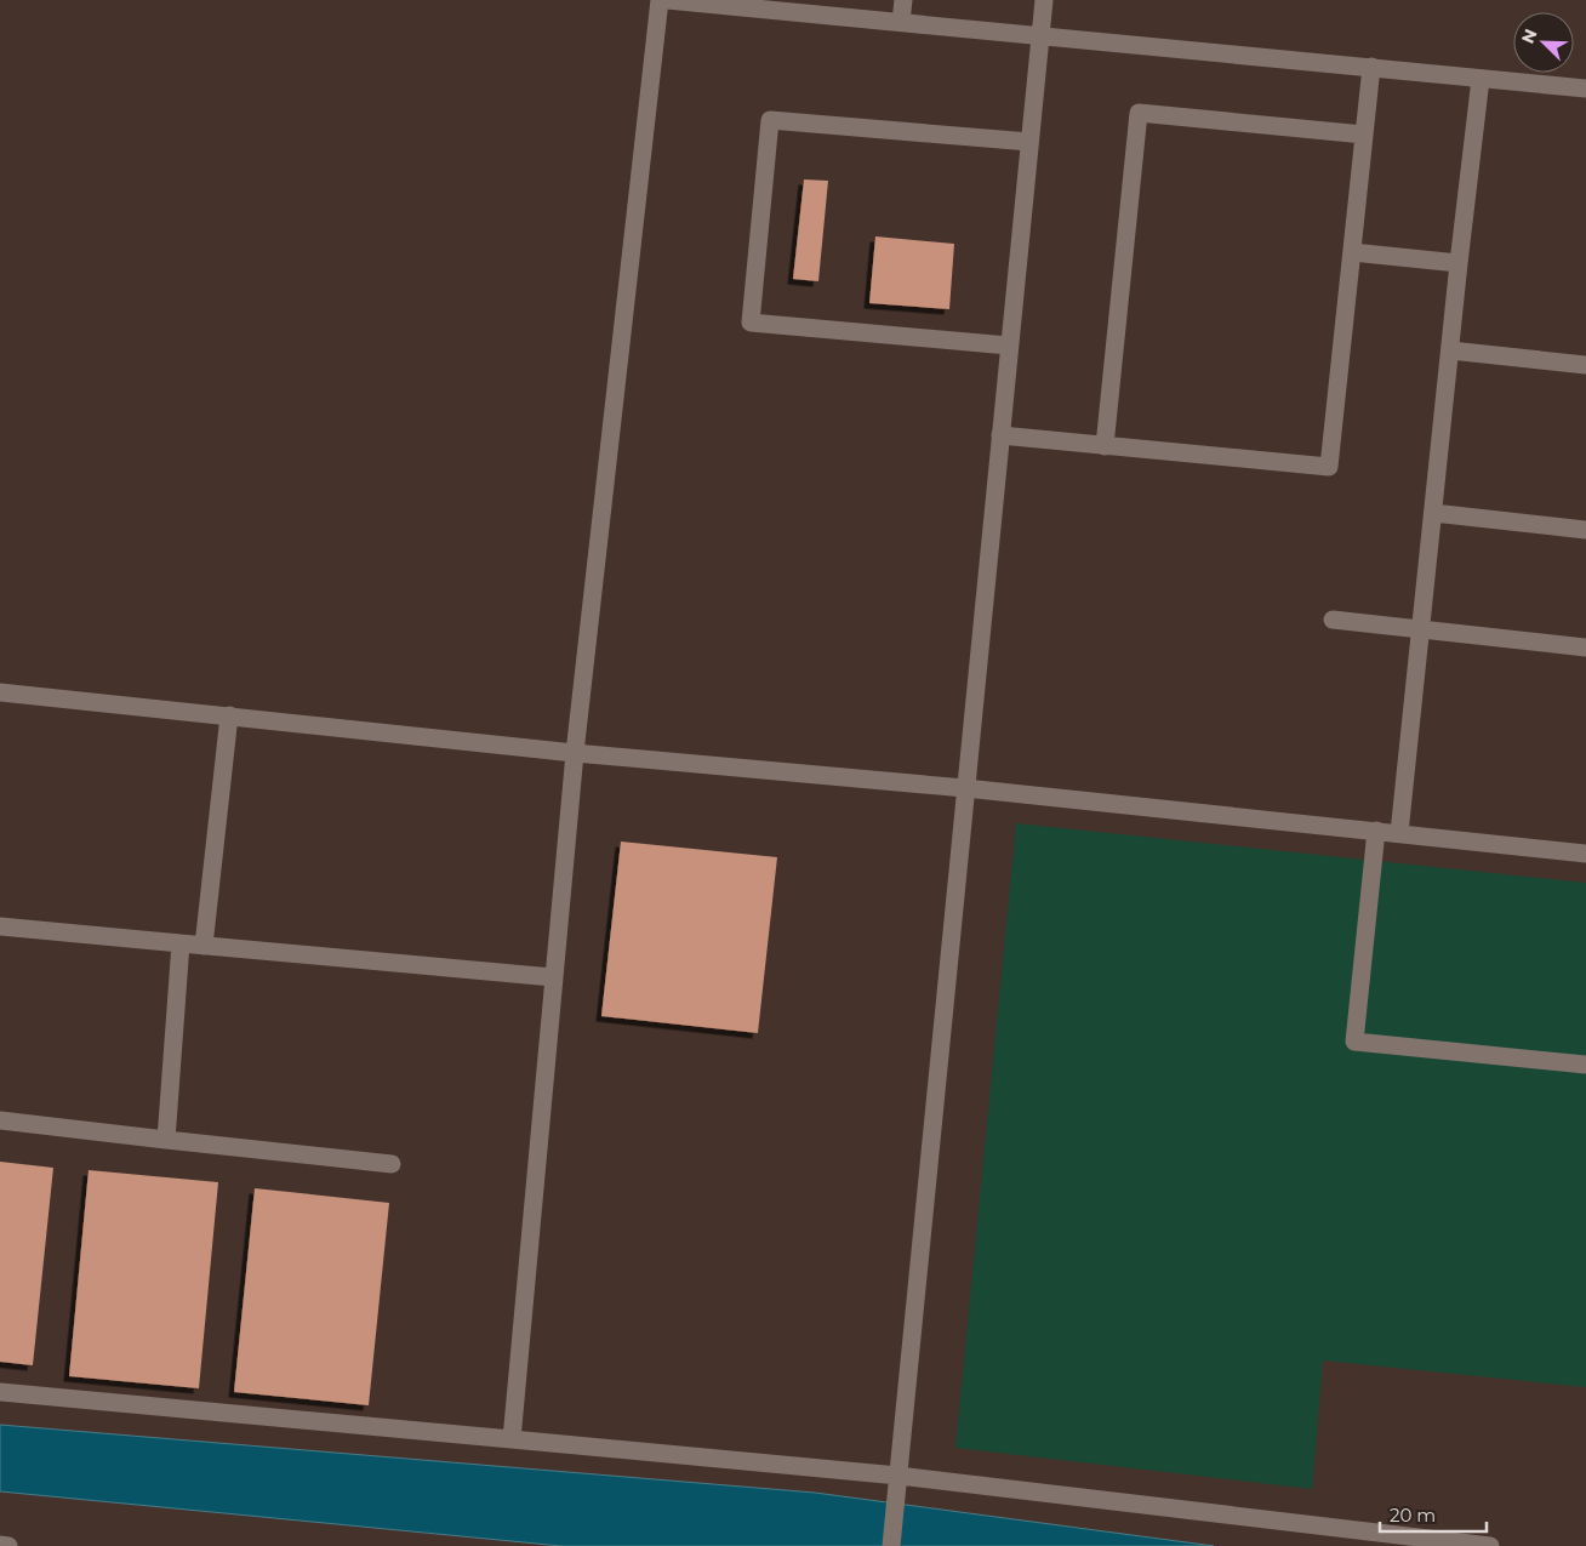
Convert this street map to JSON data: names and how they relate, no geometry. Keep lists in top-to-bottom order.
{
  "scale_bar": "20 m",
  "north": "top left"
}
